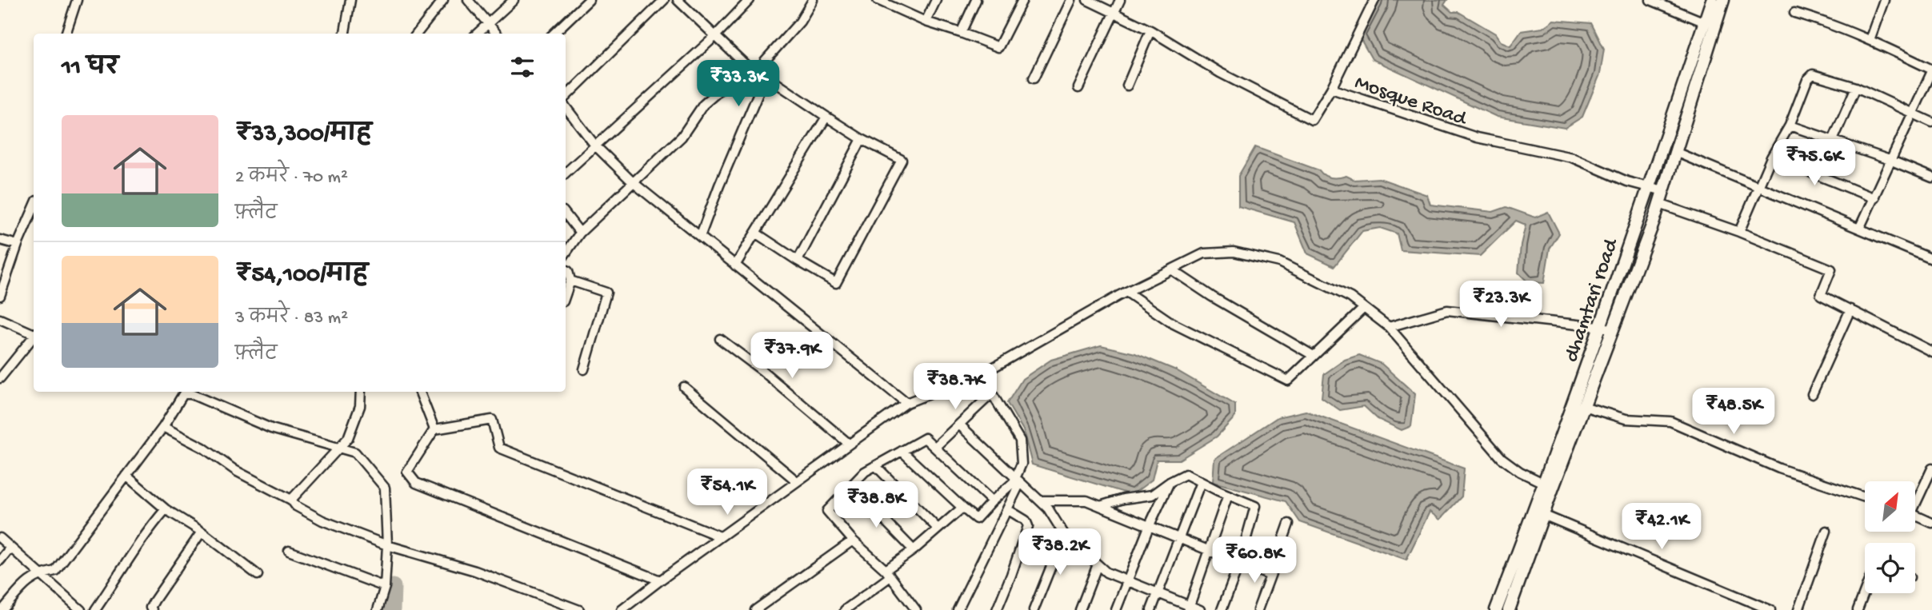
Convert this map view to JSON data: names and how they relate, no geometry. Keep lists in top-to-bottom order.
{
  "streets": {
    "main road": ["dhamtari road"],
    "street": ["Mosque Road"]
  },
  "crossings": [
    ["Mosque Road", "dhamtari road"]
  ],
  "north": "top right",
  "page": {
    "heading": "11 घर",
    "price": [
      "₹33.3K",
      "₹75.6K",
      "₹23.3K",
      "₹37.9K",
      "₹38.7K",
      "₹48.5K",
      "₹54.1K",
      "₹38.8K",
      "₹42.1K",
      "₹38.2K",
      "₹60.8K"
    ],
    "list": [
      {
        "name": "₹33,300/माह",
        "note": "2 कमरे · 70 m² · फ़्लैट"
      },
      {
        "name": "₹54,100/माह",
        "note": "3 कमरे · 83 m² · फ़्लैट"
      }
    ]
  }
}
